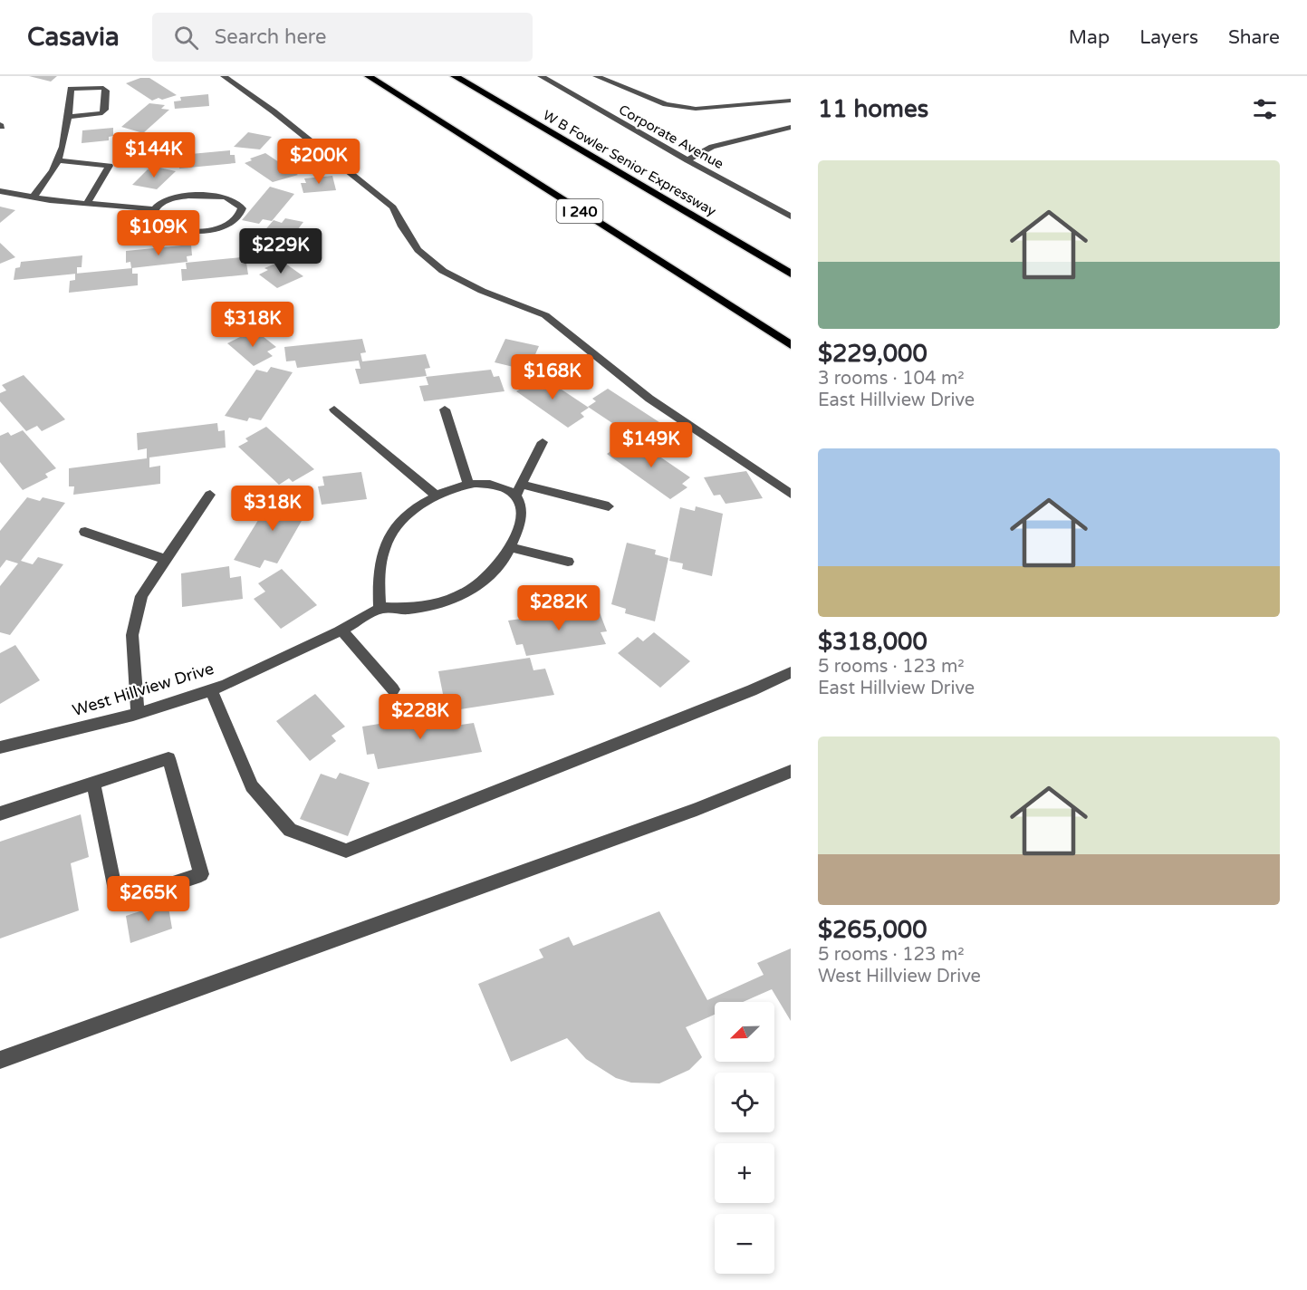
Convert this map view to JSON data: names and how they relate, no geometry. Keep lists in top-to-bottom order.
{
  "streets": {
    "highway": ["W B Fowler Senior Expressway", "I 240"],
    "street": ["Corporate Avenue", "West Hillview Drive"]
  },
  "north": "bottom left",
  "page": {
    "header": "Casavia",
    "search": "Search here",
    "nav": ["Map", "Layers", "Share"],
    "heading": "11 homes",
    "price": [
      "$144K",
      "$200K",
      "$109K",
      "$229K",
      "$318K",
      "$168K",
      "$149K",
      "$318K",
      "$282K",
      "$228K",
      "$265K"
    ],
    "list": [
      {
        "name": "$229,000",
        "note": "3 rooms · 104 m² · East Hillview Drive"
      },
      {
        "name": "$318,000",
        "note": "5 rooms · 123 m² · East Hillview Drive"
      },
      {
        "name": "$265,000",
        "note": "5 rooms · 123 m² · West Hillview Drive"
      }
    ],
    "map_buttons": ["+", "−"]
  }
}
